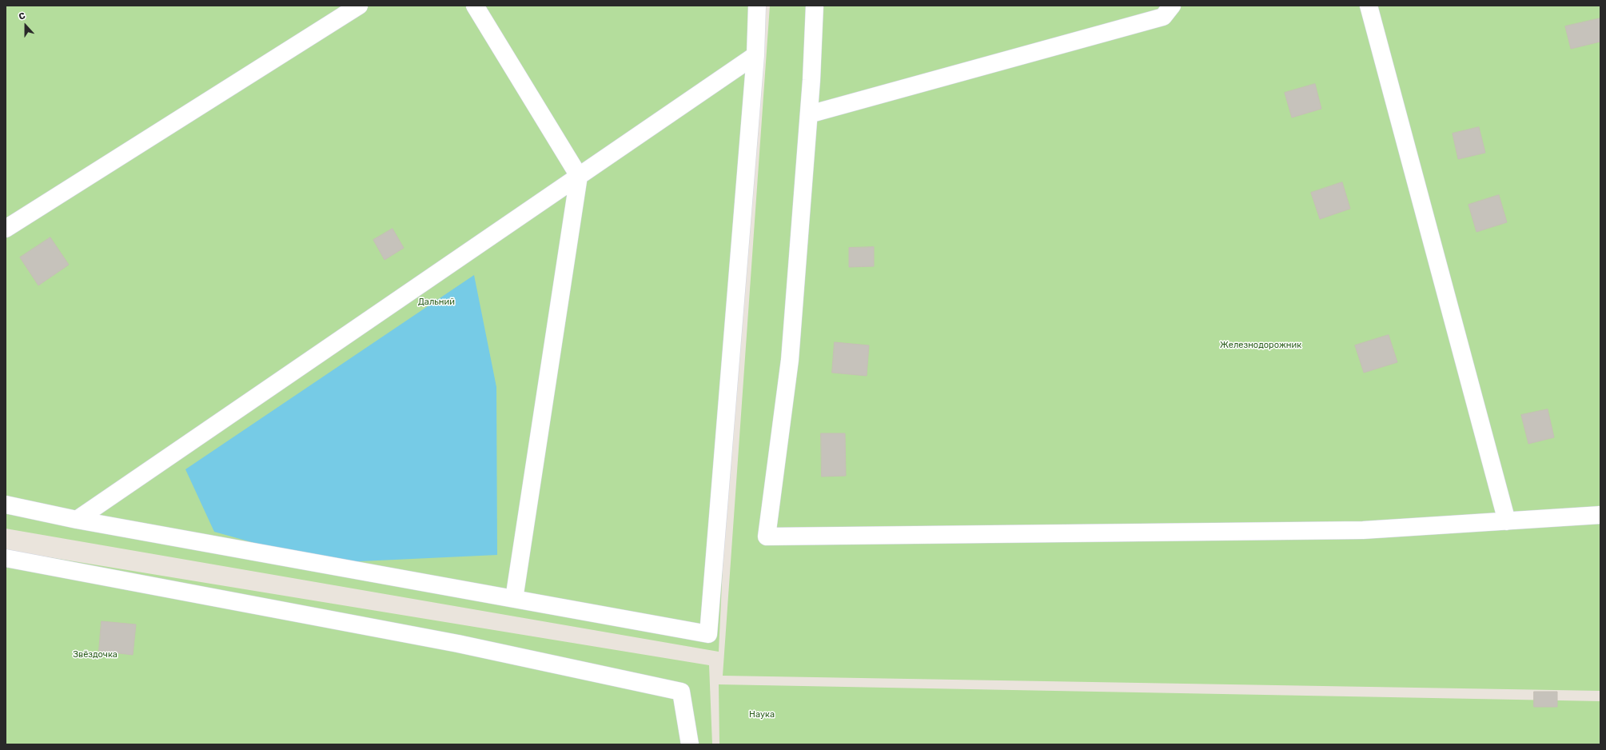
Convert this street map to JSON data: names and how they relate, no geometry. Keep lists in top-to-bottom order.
{
  "parks": [
    "Дальний",
    "Железнодорожник",
    "Звёздочка",
    "Наука"
  ],
  "north": "top"
}
